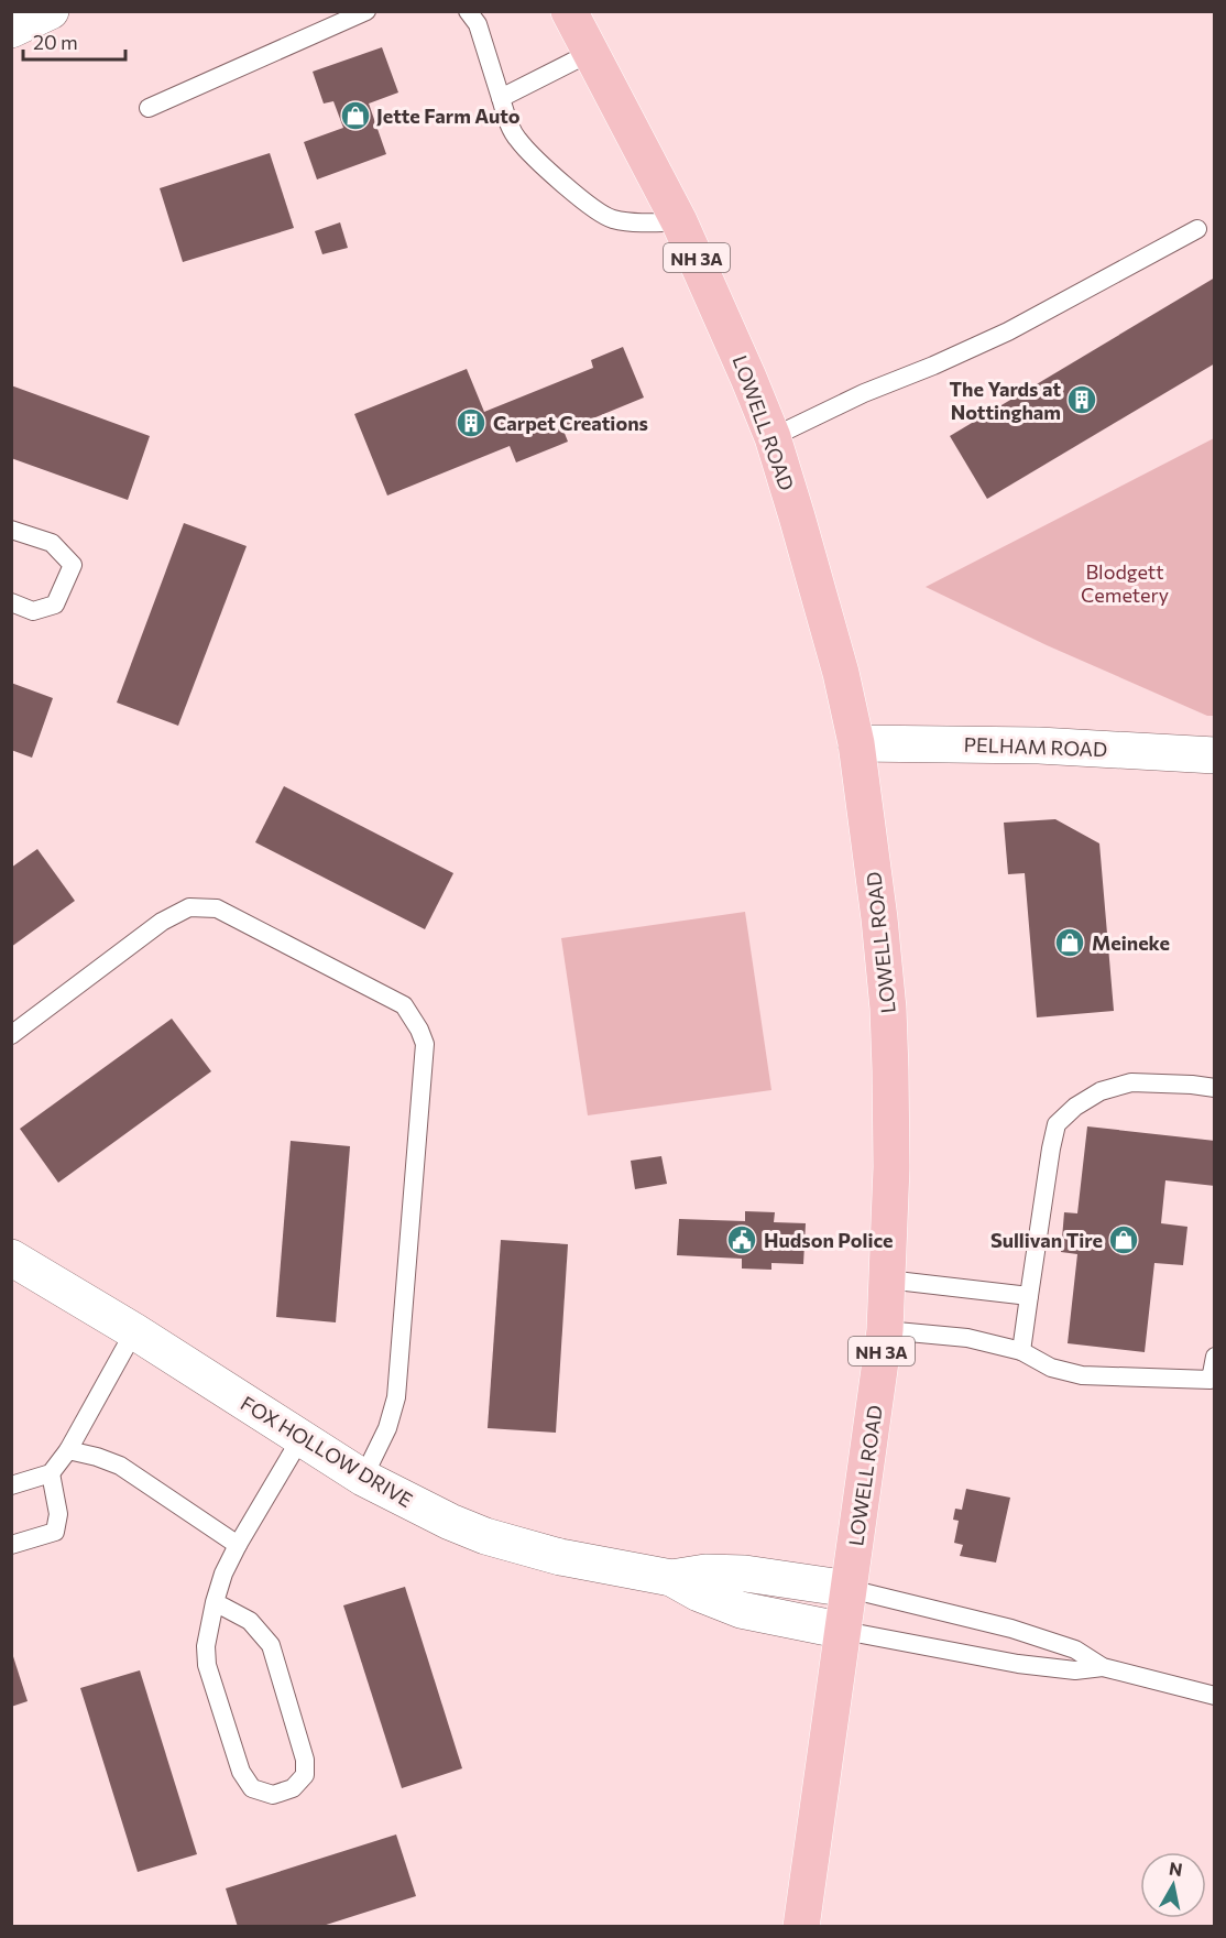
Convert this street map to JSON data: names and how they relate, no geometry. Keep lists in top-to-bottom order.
{
  "streets": {
    "main road": ["NH 3A", "LOWELL ROAD"],
    "street": ["PELHAM ROAD", "FOX HOLLOW DRIVE"]
  },
  "crossings": [
    ["LOWELL ROAD", "PELHAM ROAD"],
    ["LOWELL ROAD", "FOX HOLLOW DRIVE"]
  ],
  "parks": ["Blodgett Cemetery"],
  "places": {
    "shop": ["Jette Farm Auto", "Meineke", "Sullivan Tire"],
    "building": ["The Yards at Nottingham", "Carpet Creations"],
    "public building": ["Hudson Police"]
  },
  "scale_bar": "20 m",
  "north": "top"
}
